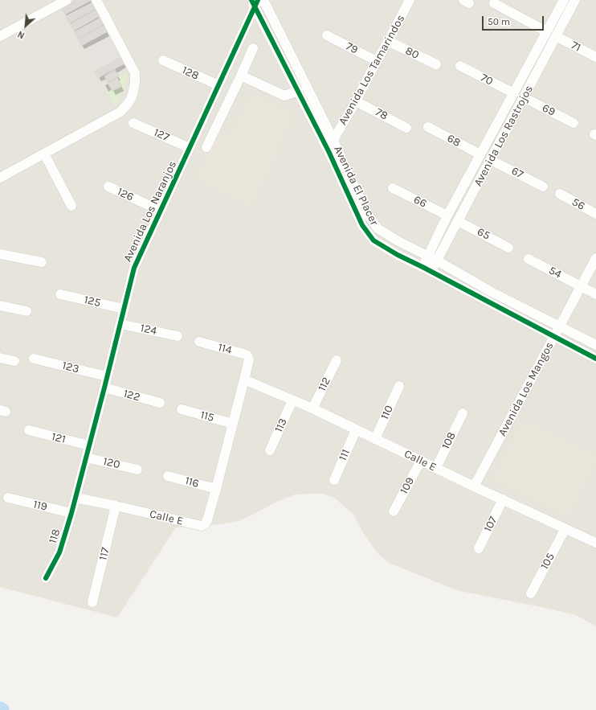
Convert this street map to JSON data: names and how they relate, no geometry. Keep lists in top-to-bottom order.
{
  "streets": {
    "street": [
      "71",
      "79",
      "80",
      "Avenida Los Tamarindos",
      "128",
      "70",
      "69",
      "78",
      "127",
      "Avenida Los Rastrojos",
      "68",
      "67",
      "Avenida El Placer",
      "126",
      "66",
      "56",
      "Avenida Los Naranjos",
      "65",
      "54",
      "125",
      "124",
      "114",
      "123",
      "112",
      "Avenida Los Mangos",
      "122",
      "110",
      "115",
      "113",
      "121",
      "108",
      "111",
      "Calle E",
      "120",
      "116",
      "109",
      "119",
      "107",
      "118",
      "117",
      "105"
    ]
  },
  "crossings": [
    ["71", "Avenida Los Rastrojos"],
    ["79", "Avenida Los Tamarindos"],
    ["80", "Avenida Los Tamarindos"],
    ["Avenida Los Tamarindos", "78"],
    ["Avenida Los Tamarindos", "Avenida El Placer"],
    ["128", "Avenida Los Naranjos"],
    ["70", "Avenida Los Rastrojos"],
    ["69", "Avenida Los Rastrojos"],
    ["127", "Avenida Los Naranjos"],
    ["Avenida Los Rastrojos", "68"],
    ["Avenida Los Rastrojos", "67"],
    ["Avenida Los Rastrojos", "Avenida El Placer"],
    ["Avenida Los Rastrojos", "66"],
    ["Avenida Los Rastrojos", "65"],
    ["Avenida El Placer", "Avenida Los Naranjos"],
    ["Avenida El Placer", "Avenida Los Mangos"],
    ["126", "Avenida Los Naranjos"],
    ["Avenida Los Naranjos", "125"],
    ["Avenida Los Naranjos", "124"],
    ["Avenida Los Naranjos", "123"],
    ["Avenida Los Naranjos", "122"],
    ["Avenida Los Naranjos", "121"],
    ["Avenida Los Naranjos", "Calle E"],
    ["Avenida Los Naranjos", "120"],
    ["Avenida Los Naranjos", "118"],
    ["54", "Avenida Los Mangos"],
    ["114", "Calle E"],
    ["112", "Calle E"],
    ["Avenida Los Mangos", "Calle E"],
    ["110", "Calle E"],
    ["115", "Calle E"],
    ["113", "Calle E"],
    ["108", "Calle E"],
    ["111", "Calle E"],
    ["Calle E", "116"],
    ["Calle E", "109"],
    ["Calle E", "107"],
    ["Calle E", "118"],
    ["Calle E", "117"],
    ["Calle E", "105"],
    ["119", "118"]
  ],
  "scale_bar": "50 m",
  "north": "bottom left"
}
